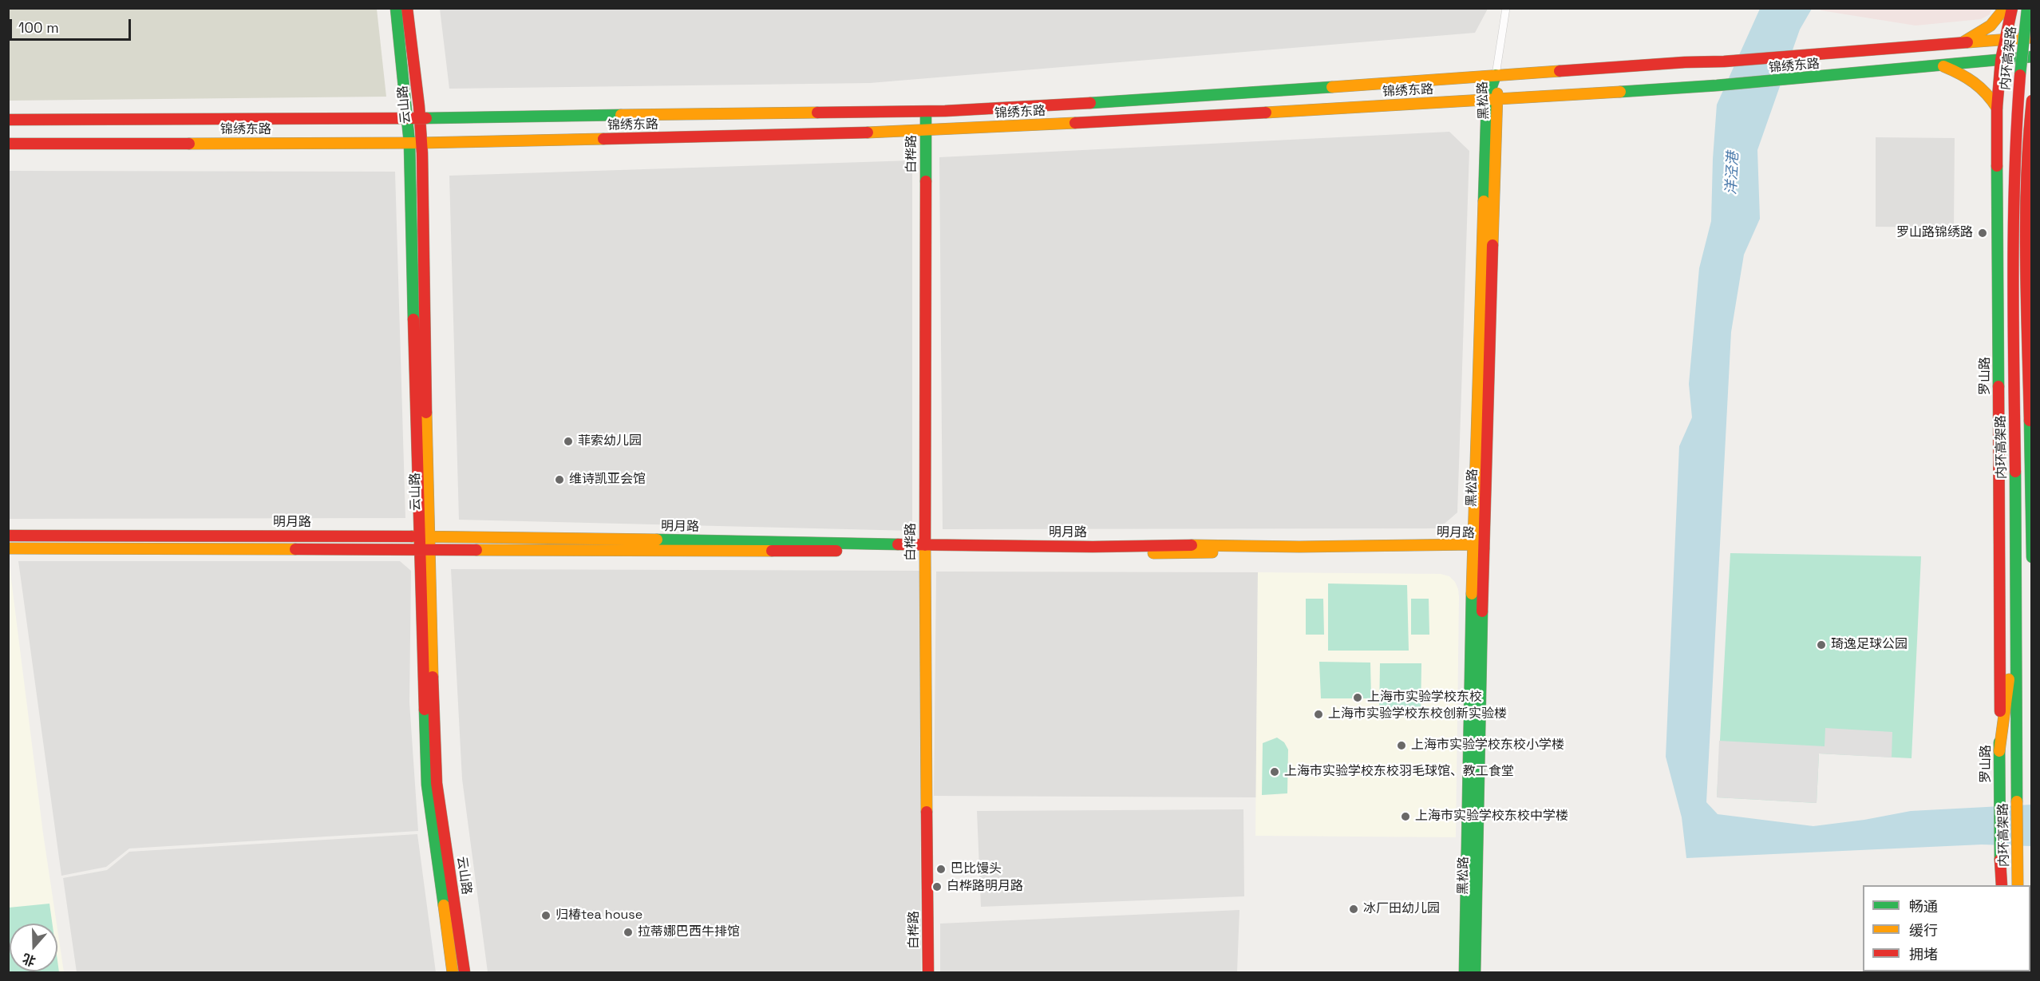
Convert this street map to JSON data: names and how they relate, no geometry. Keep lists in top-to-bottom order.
{
  "streets": {
    "main road": [
      "内环高架路",
      "锦绣东路",
      "黑松路",
      "云山路",
      "白桦路",
      "罗山路",
      "明月路"
    ]
  },
  "crossings": [
    ["锦绣东路", "黑松路"],
    ["锦绣东路", "云山路"],
    ["锦绣东路", "白桦路"],
    ["锦绣东路", "罗山路"],
    ["黑松路", "明月路"],
    ["云山路", "明月路"],
    ["白桦路", "明月路"]
  ],
  "water": ["洋泾港"],
  "places": [
    "罗山路锦绣路",
    "菲索幼儿园",
    "维诗凯亚会馆",
    "琦逸足球公园",
    "上海市实验学校东校",
    "上海市实验学校东校创新实验楼",
    "上海市实验学校东校小学楼",
    "上海市实验学校东校羽毛球馆、教工食堂",
    "上海市实验学校东校中学楼",
    "巴比馒头",
    "白桦路明月路",
    "冰厂田幼儿园",
    "归椿tea house",
    "拉蒂娜巴西牛排馆"
  ],
  "legend": ["畅通", "缓行", "拥堵"],
  "scale_bar": "100 m",
  "north": "bottom"
}
